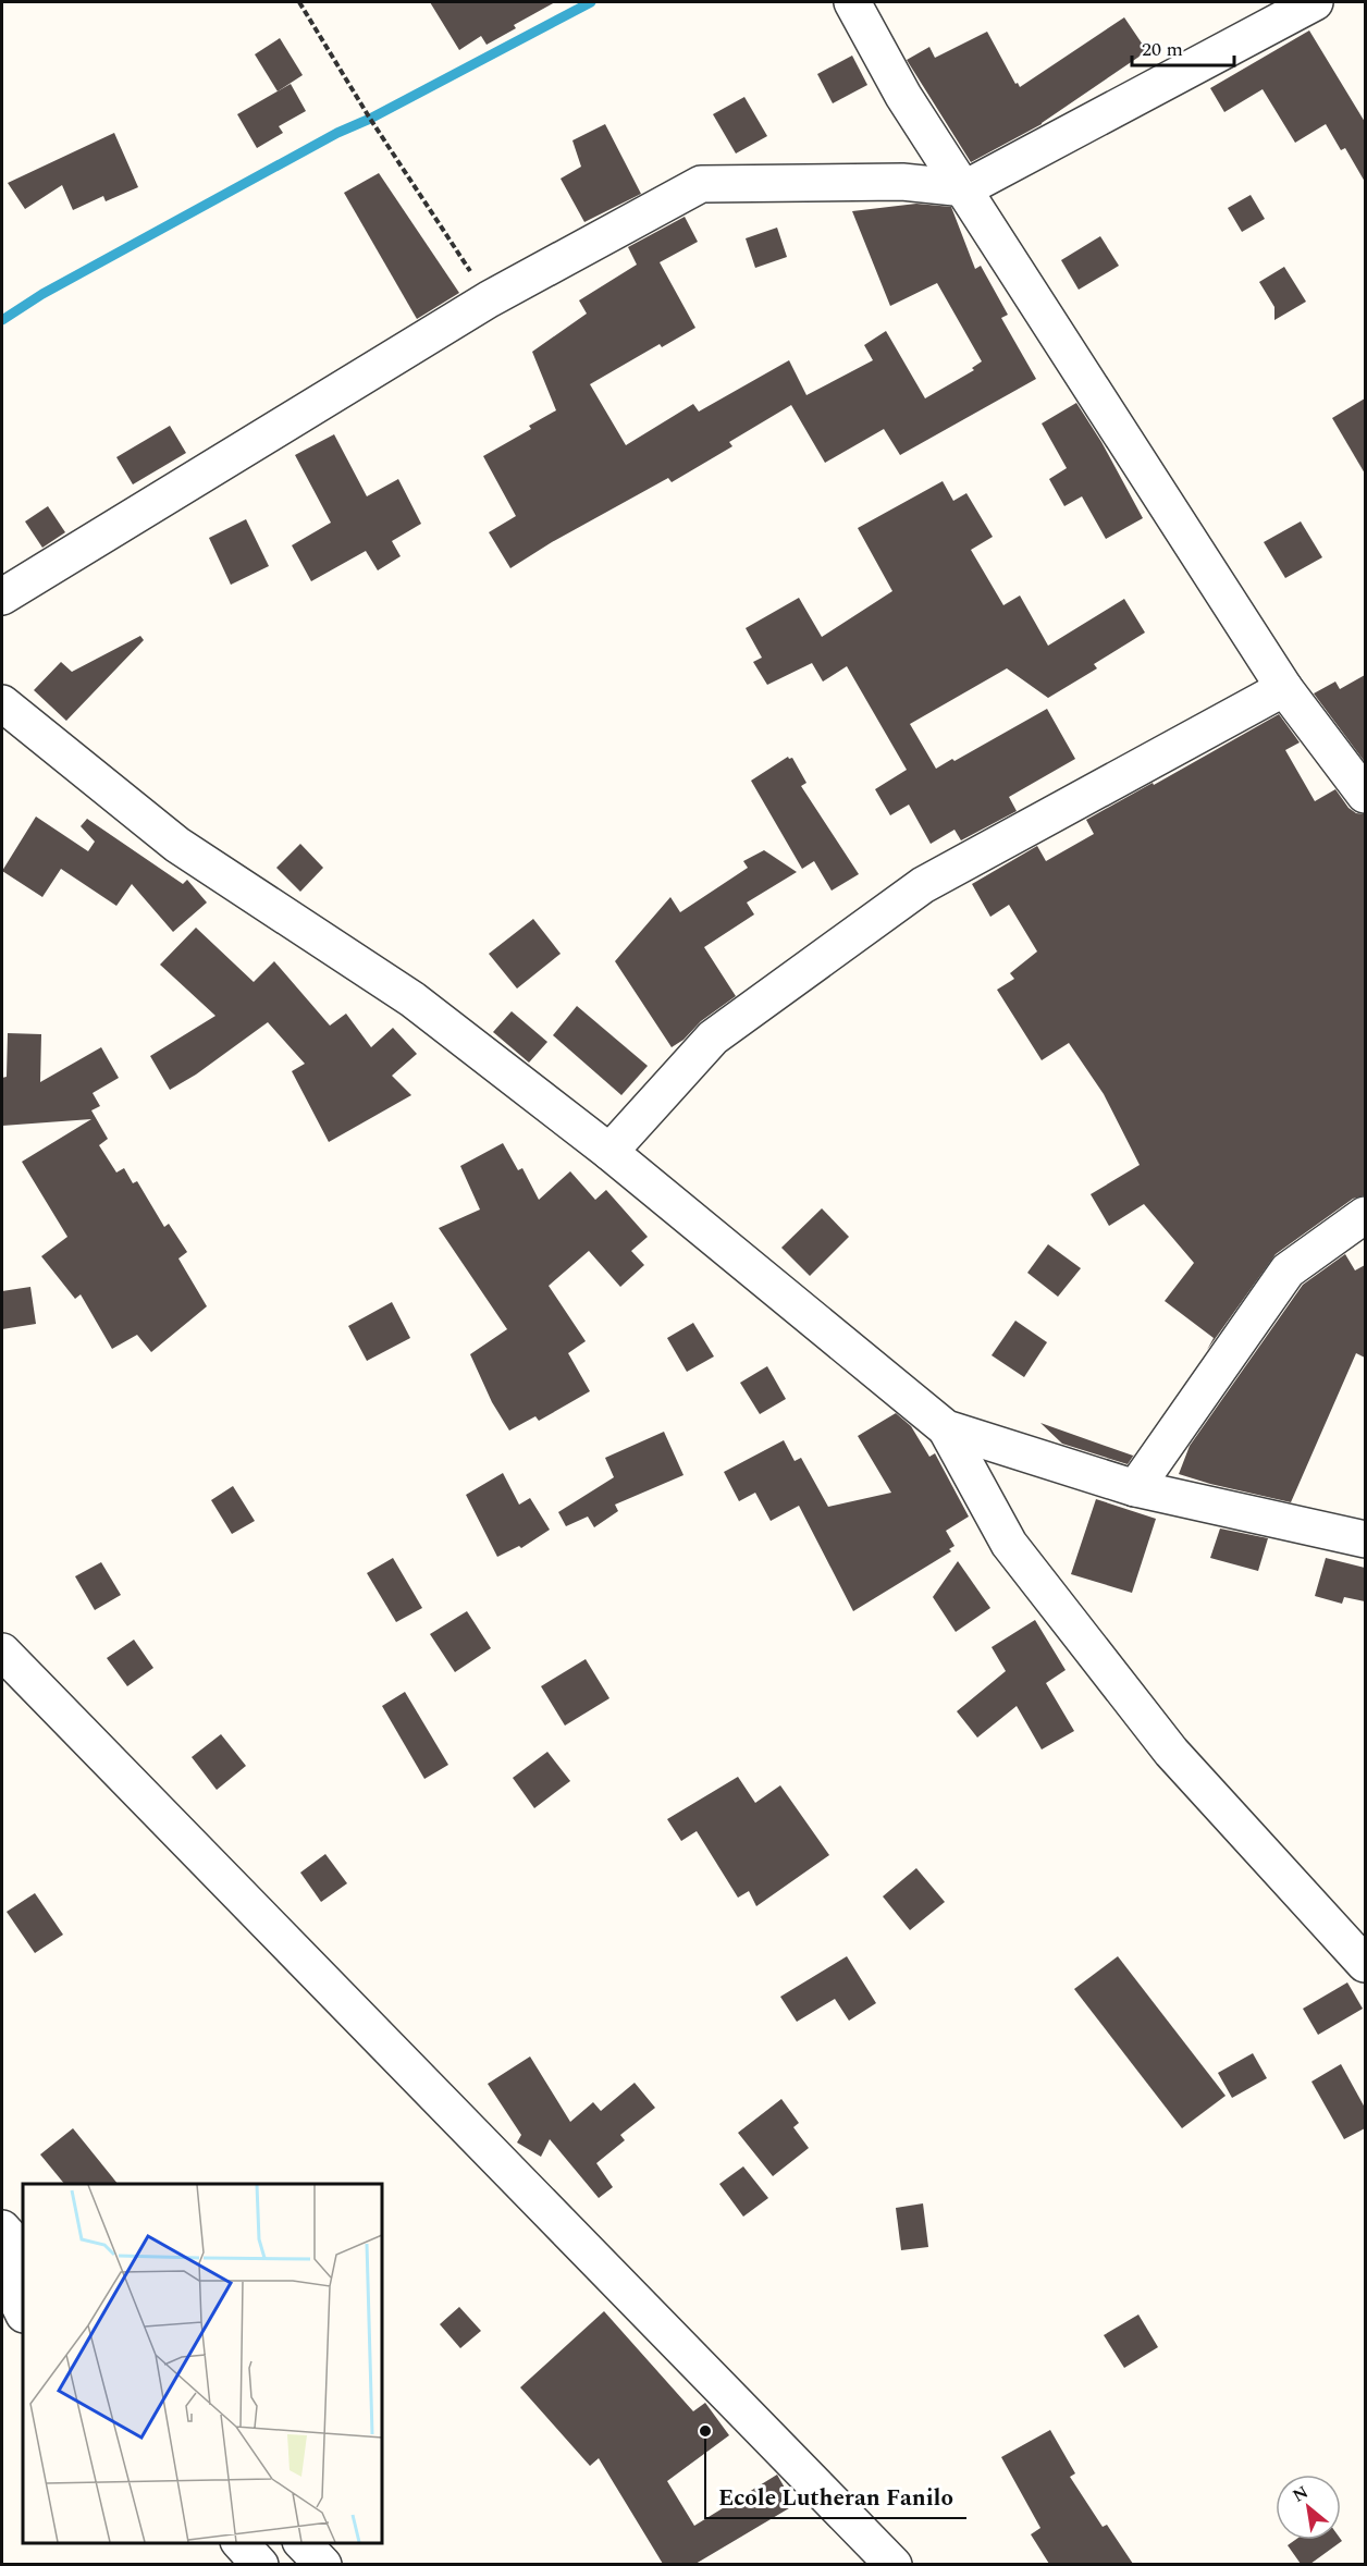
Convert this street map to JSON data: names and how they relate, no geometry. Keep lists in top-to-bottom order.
{
  "places": ["Ecole Lutheran Fanilo"],
  "scale_bar": "20 m",
  "north": "top left"
}
